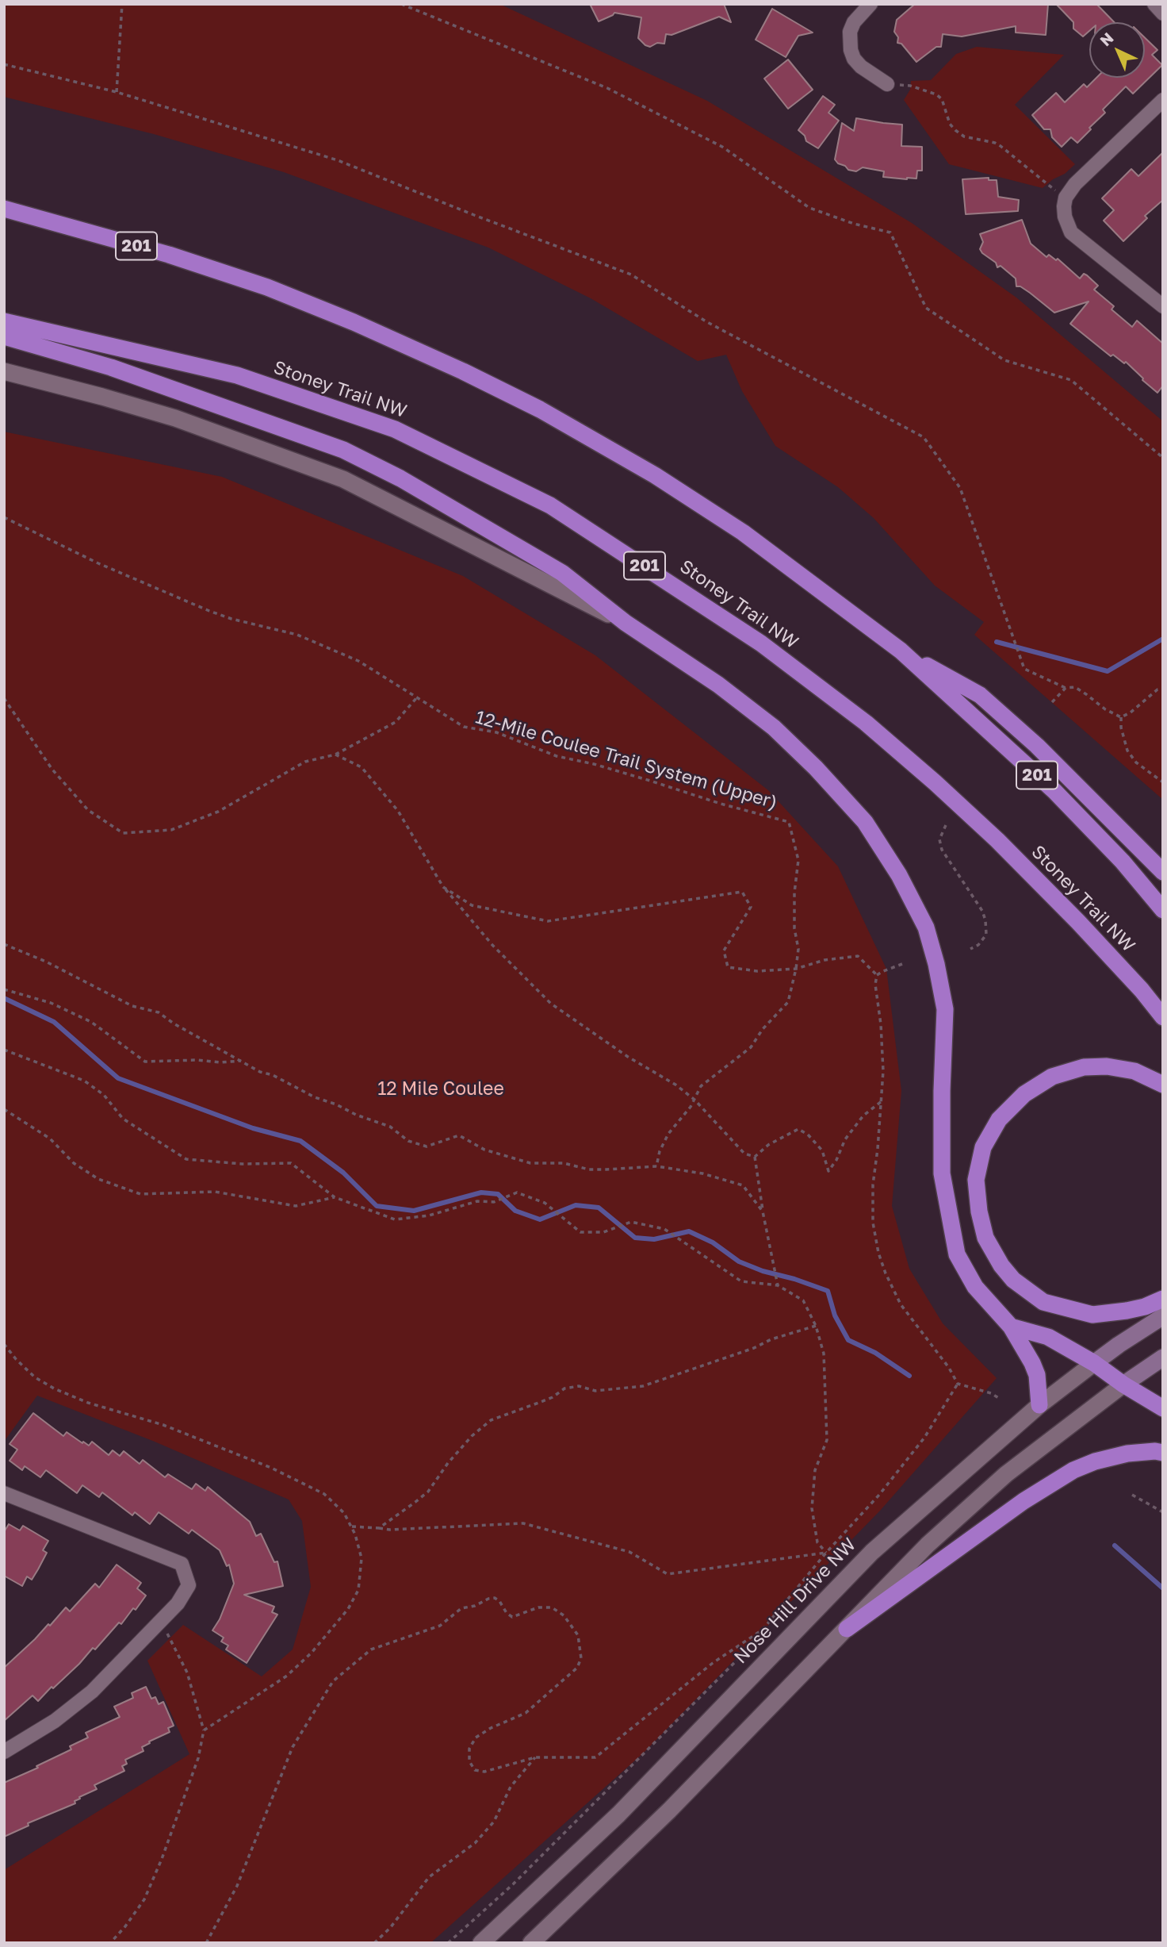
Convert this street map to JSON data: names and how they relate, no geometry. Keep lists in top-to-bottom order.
{
  "streets": {
    "highway": ["201", "Stoney Trail NW"],
    "main road": ["Nose Hill Drive NW"],
    "path": ["12-Mile Coulee Trail System (Upper)"]
  },
  "parks": ["12 Mile Coulee"],
  "north": "top left"
}
